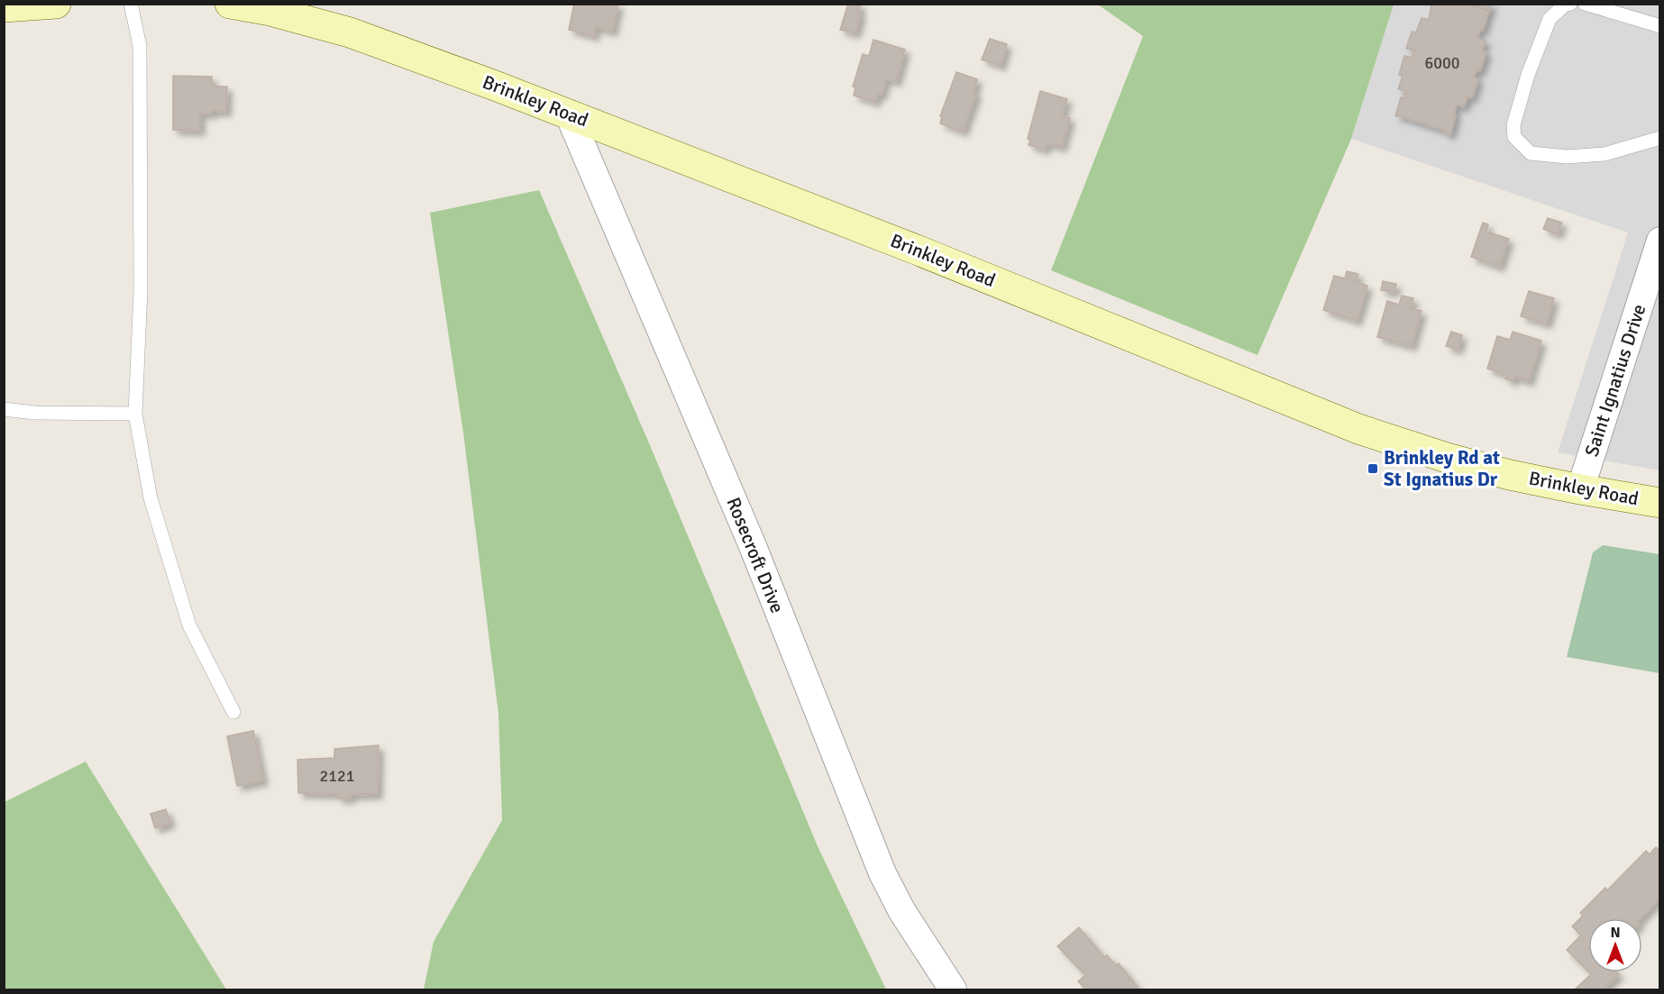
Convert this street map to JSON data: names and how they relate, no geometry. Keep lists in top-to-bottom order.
{
  "streets": {
    "main road": ["Brinkley Road"],
    "street": ["Saint Ignatius Drive", "Rosecroft Drive"]
  },
  "crossings": [
    ["Brinkley Road", "Saint Ignatius Drive"],
    ["Brinkley Road", "Rosecroft Drive"]
  ],
  "places": {
    "transit": ["Brinkley Rd at St Ignatius Dr"]
  },
  "house_numbers": ["6000", "2121"],
  "north": "top"
}
